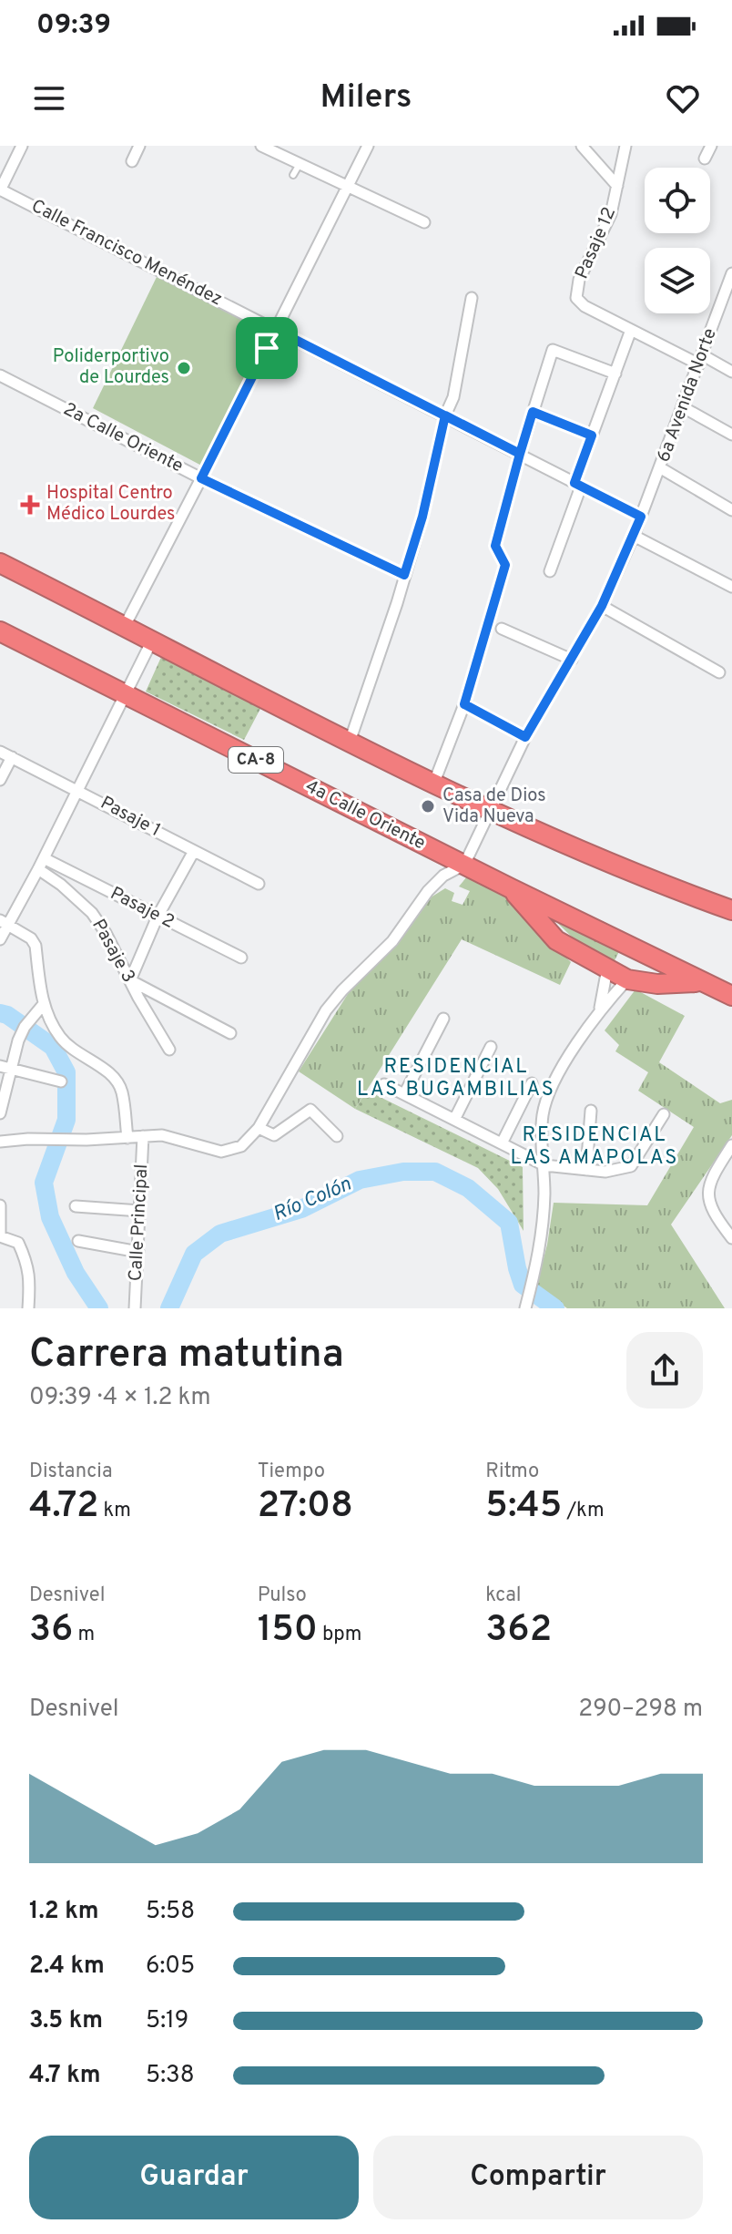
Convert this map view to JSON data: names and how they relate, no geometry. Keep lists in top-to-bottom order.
{
  "streets": {
    "highway": ["CA-8", "4a Calle Oriente"],
    "street": [
      "Pasaje 12",
      "Calle Francisco Menéndez",
      "6a Avenida Norte",
      "2a Calle Oriente",
      "Pasaje 1",
      "Pasaje 2",
      "Pasaje 3",
      "Calle Principal"
    ]
  },
  "crossings": [
    ["Calle Francisco Menéndez", "6a Avenida Norte"],
    ["6a Avenida Norte", "4a Calle Oriente"]
  ],
  "districts": ["RESIDENCIAL LAS BUGAMBILIAS", "RESIDENCIAL LAS AMAPOLAS"],
  "water": ["Río Colón"],
  "places": {
    "other": ["Poliderportivo de Lourdes", "Casa de Dios Vida Nueva"],
    "health": ["Hospital Centro Médico Lourdes"]
  },
  "page": {
    "status": "09:39",
    "header": "Milers",
    "heading": ["Carrera matutina", "09:39 · 4 × 1.2 km"],
    "stats": [
      ["Distancia", "4.72 km"],
      ["Tiempo", "27:08"],
      ["Ritmo", "5:45 /km"],
      ["Desnivel", "36 m"],
      ["Pulso", "150 bpm"],
      ["kcal", "362"]
    ],
    "chart": ["Desnivel", "290–298 m"],
    "list": [
      {
        "name": "1.2 km",
        "note": "5:58"
      },
      {
        "name": "2.4 km",
        "note": "6:05"
      },
      {
        "name": "3.5 km",
        "note": "5:19"
      },
      {
        "name": "4.7 km",
        "note": "5:38"
      }
    ],
    "buttons": ["Guardar", "Compartir"]
  }
}
